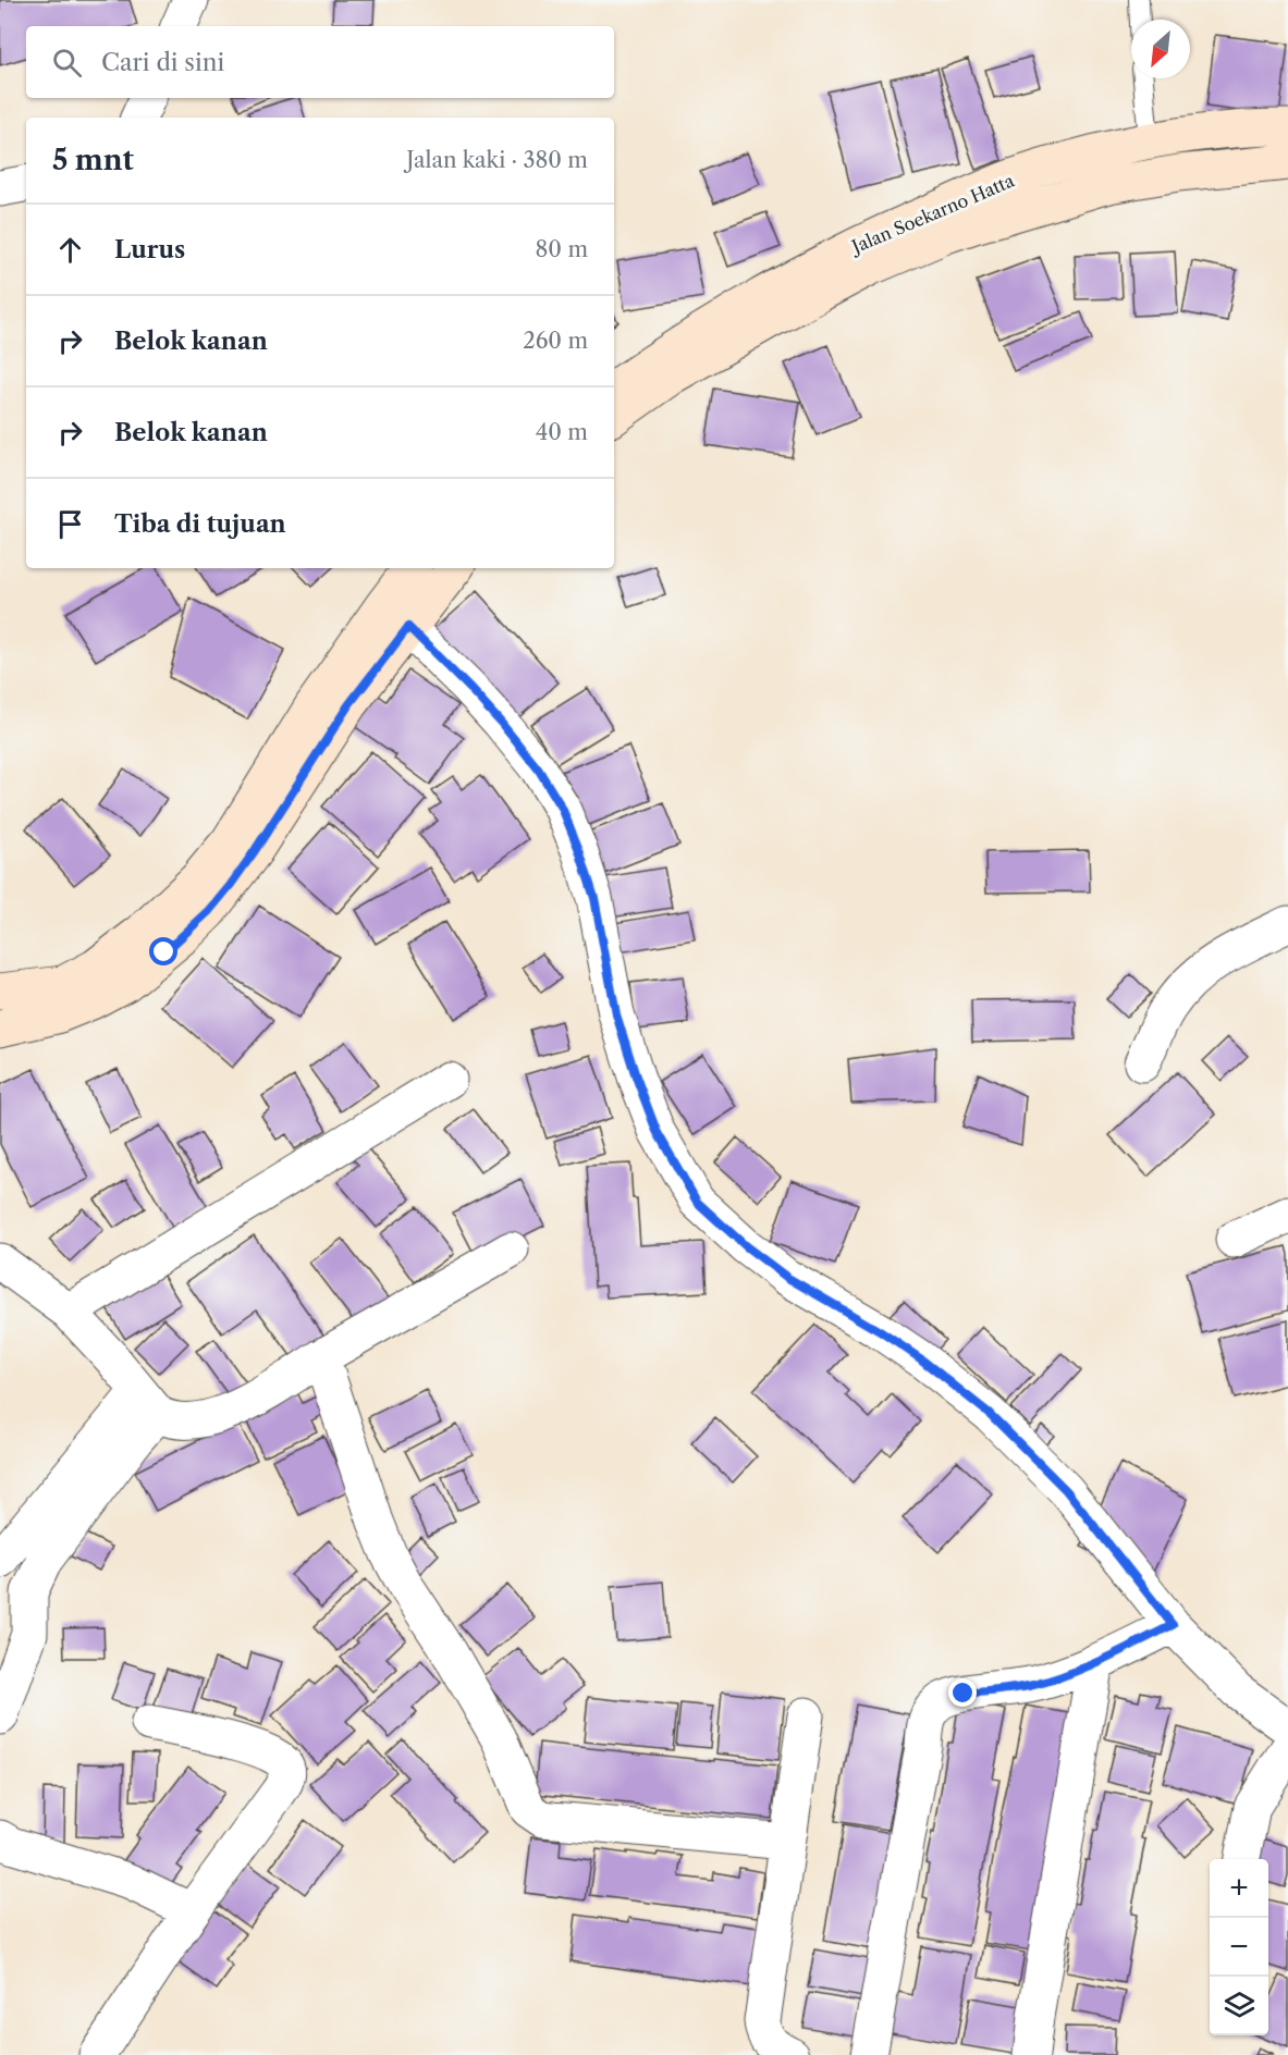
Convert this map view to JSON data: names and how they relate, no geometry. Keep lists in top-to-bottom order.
{
  "streets": {
    "main road": ["Jalan Soekarno Hatta"]
  },
  "north": "bottom left",
  "page": {
    "search": "Cari di sini",
    "heading": ["5 mnt", "Jalan kaki · 380 m"],
    "list": [
      ["Lurus", "80 m"],
      ["Belok kanan", "260 m"],
      ["Belok kanan", "40 m"],
      "Tiba di tujuan"
    ],
    "map_buttons": ["+", "−"]
  }
}
